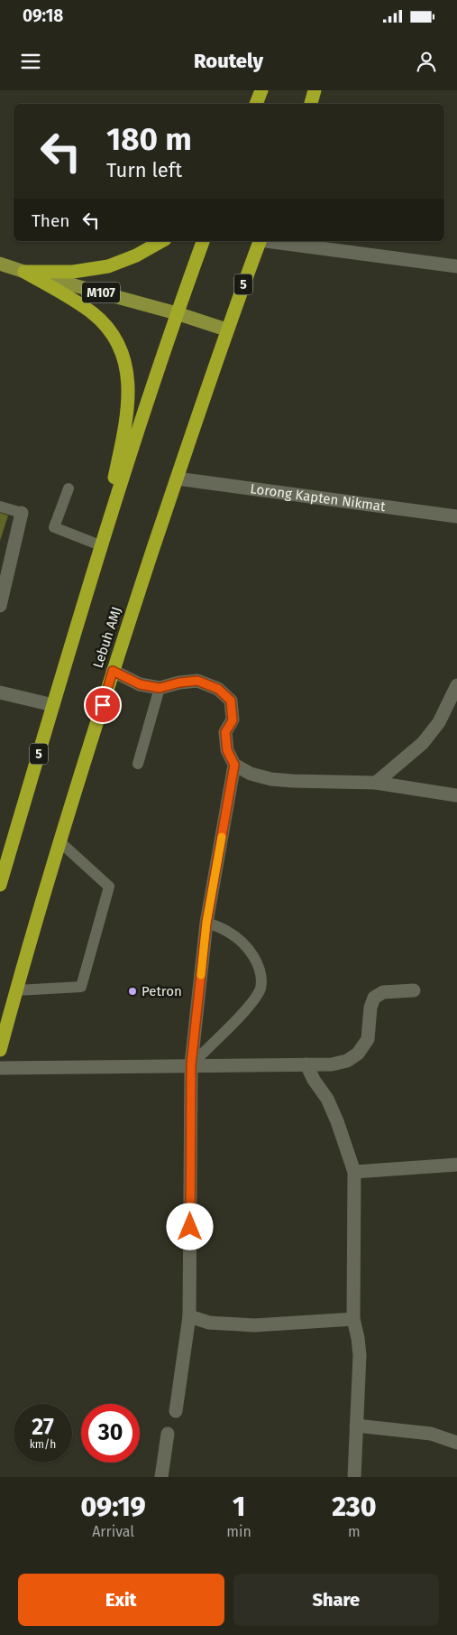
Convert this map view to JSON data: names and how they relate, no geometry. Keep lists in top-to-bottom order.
{
  "streets": {
    "highway": ["5", "Lebuh AMJ"],
    "main road": ["M107"],
    "street": ["Lorong Kapten Nikmat"]
  },
  "crossings": [
    ["5", "M107"],
    ["M107", "Lebuh AMJ"],
    ["Lorong Kapten Nikmat", "Lebuh AMJ"]
  ],
  "places": ["Petron"],
  "page": {
    "status": "09:18",
    "header": "Routely",
    "turn": ["180 m", "Turn left"],
    "then": "Then",
    "speed": "27 km/h",
    "limit": "30",
    "eta": [
      "09:19",
      "Arrival",
      "1",
      "min",
      "230",
      "m"
    ],
    "buttons": ["Exit", "Share"]
  }
}
